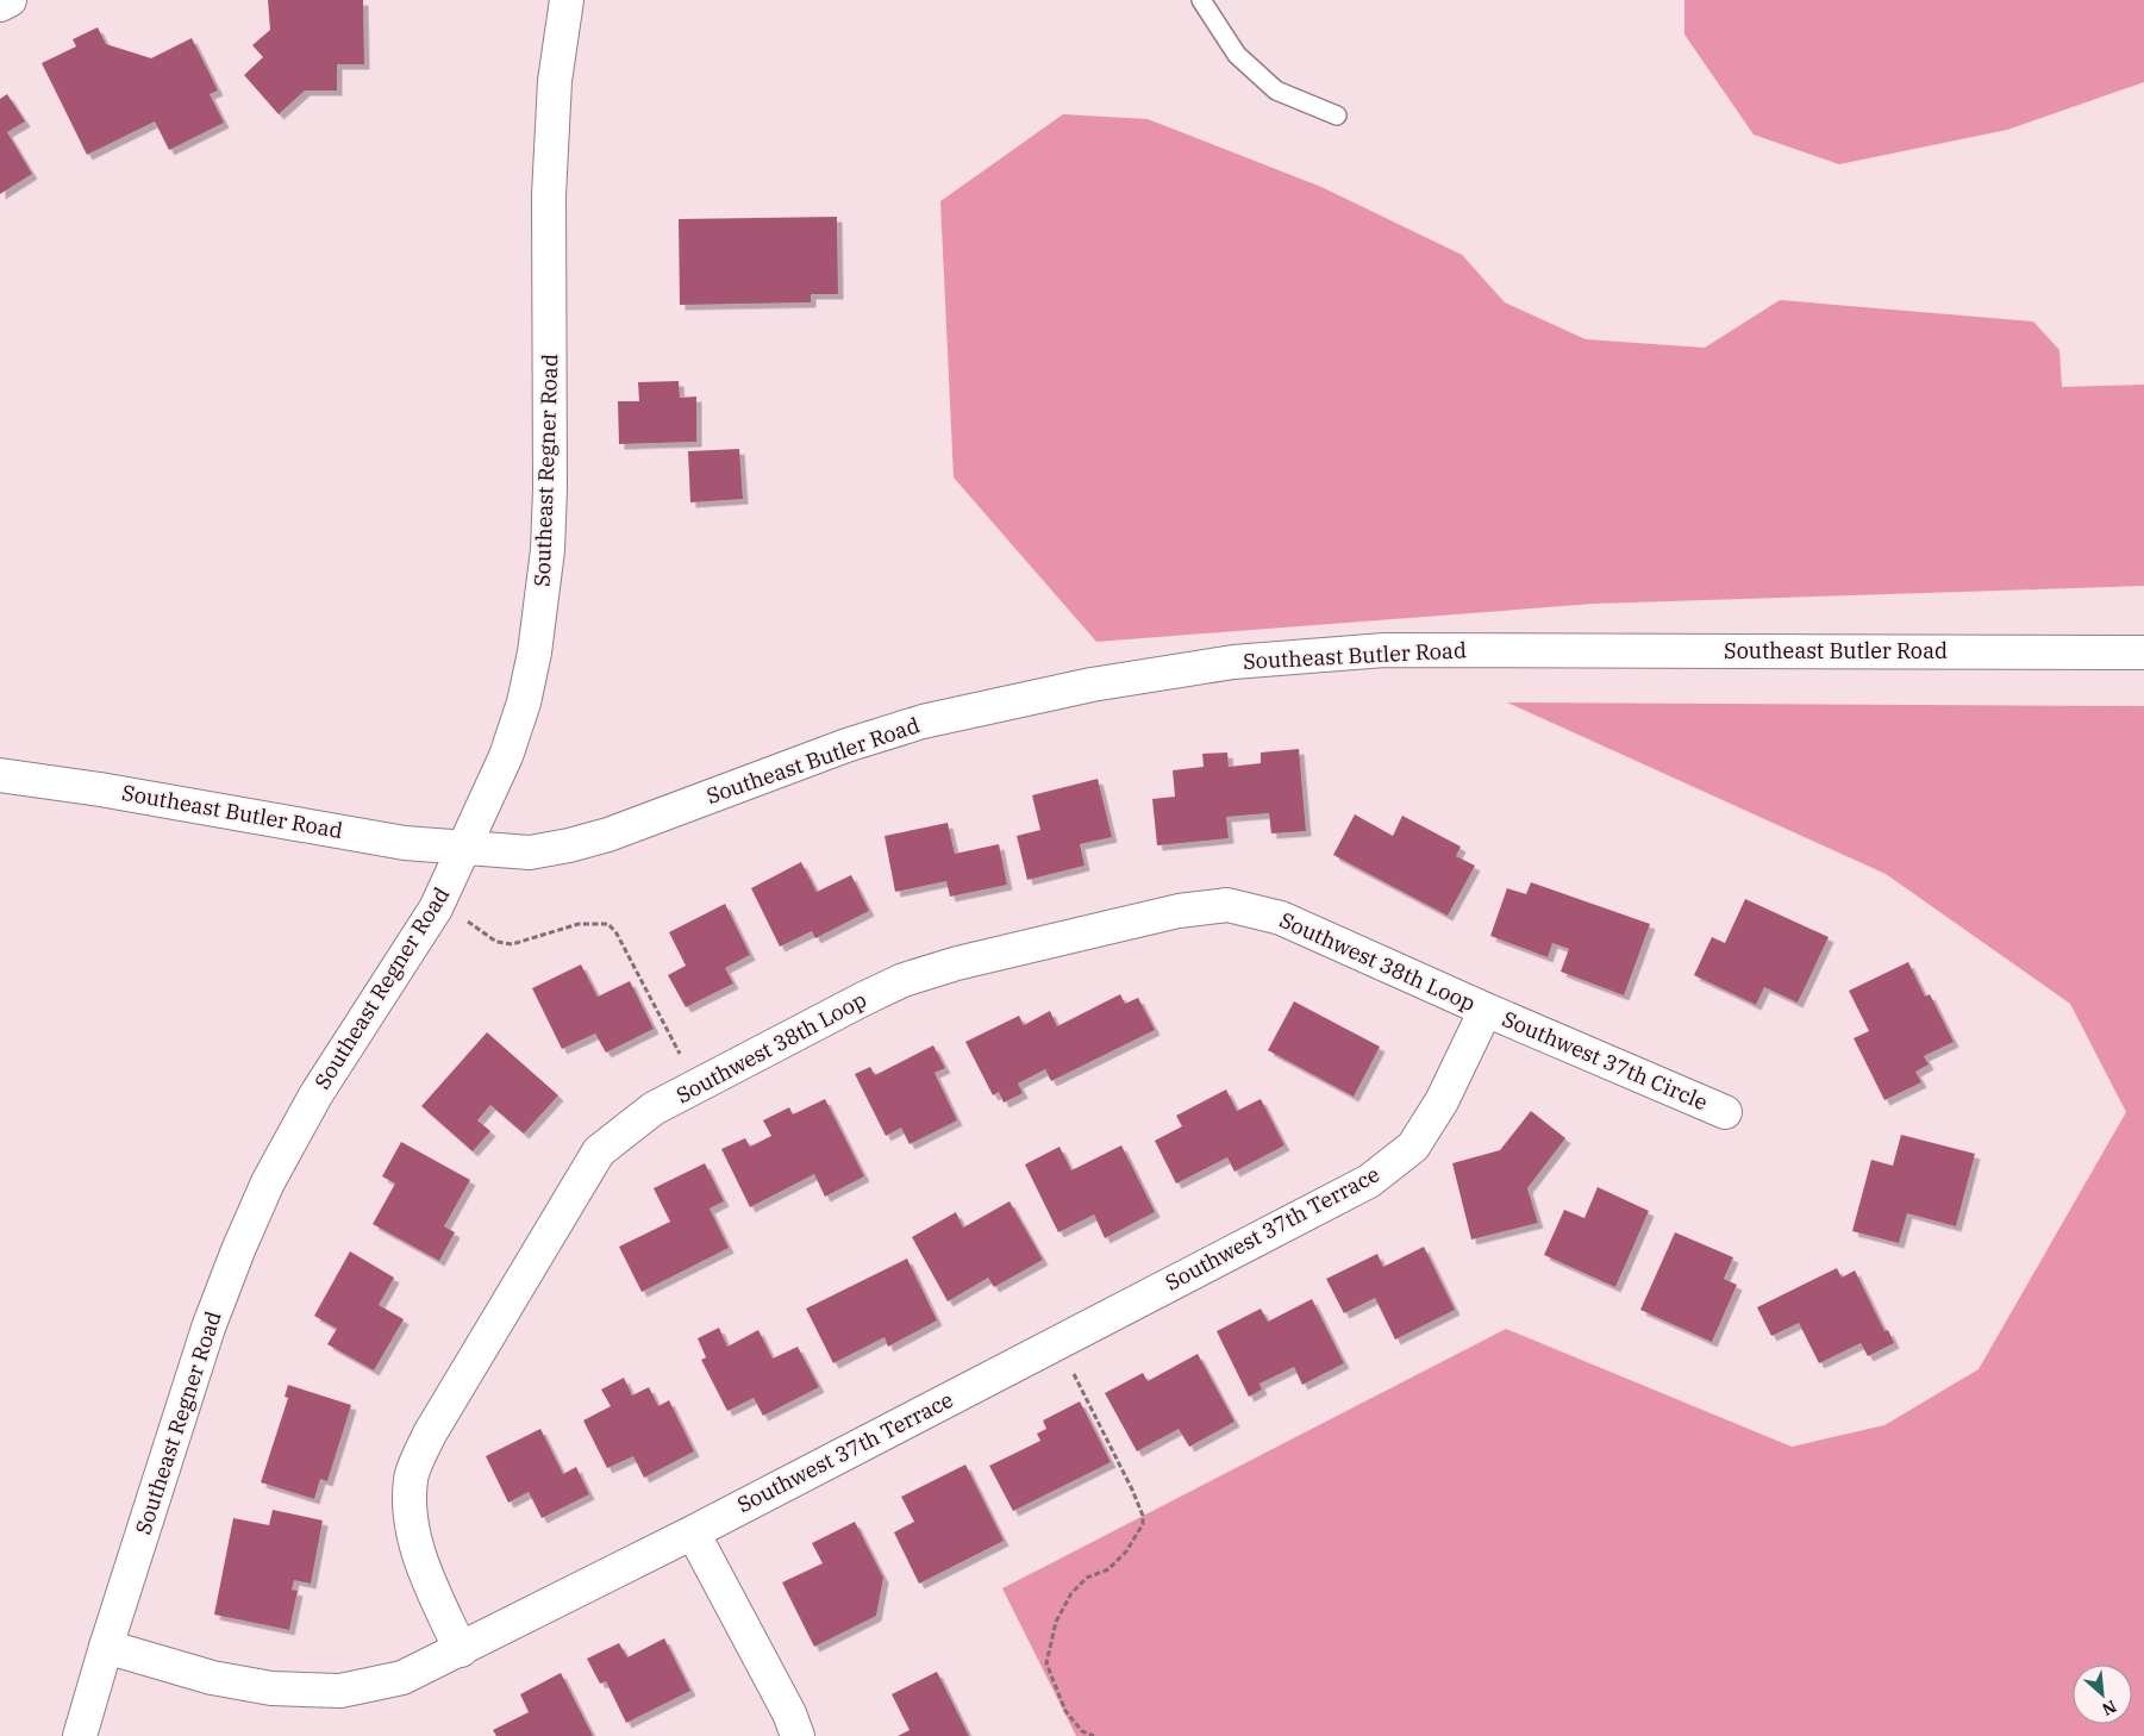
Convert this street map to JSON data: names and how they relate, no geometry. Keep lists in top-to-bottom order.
{
  "streets": {
    "street": [
      "Southeast Regner Road",
      "Southeast Butler Road",
      "Southwest 38th Loop",
      "Southwest 37th Circle",
      "Southwest 37th Terrace"
    ]
  },
  "crossings": [
    ["Southeast Regner Road", "Southeast Butler Road"],
    ["Southeast Regner Road", "Southwest 37th Terrace"],
    ["Southwest 38th Loop", "Southwest 37th Circle"],
    ["Southwest 38th Loop", "Southwest 37th Terrace"],
    ["Southwest 37th Circle", "Southwest 37th Terrace"]
  ],
  "north": "bottom right"
}
